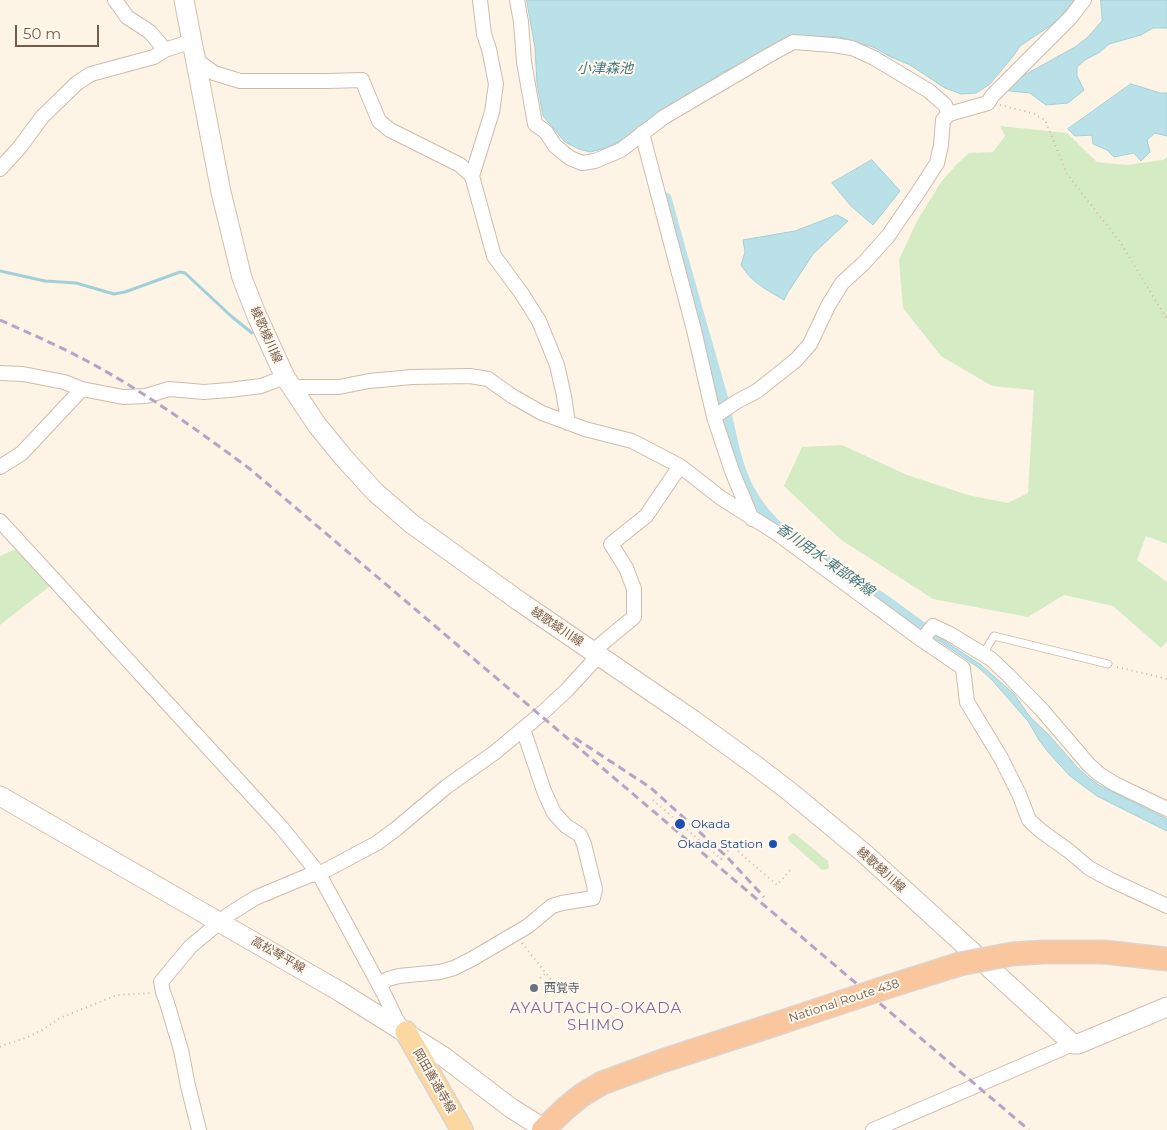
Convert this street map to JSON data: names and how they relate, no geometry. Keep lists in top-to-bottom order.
{
  "streets": {
    "highway": ["National Route 438"],
    "main road": ["綾歌綾川線", "高松琴平線", "岡田善通寺線"]
  },
  "crossings": [
    ["高松琴平線", "National Route 438"],
    ["高松琴平線", "岡田善通寺線"]
  ],
  "districts": ["AYAUTACHO-OKADA SHIMO"],
  "water": ["小津森池", "香川用水 東部幹線"],
  "places": ["Okada", "Okada Station", "西覚寺"],
  "scale_bar": "50 m"
}
